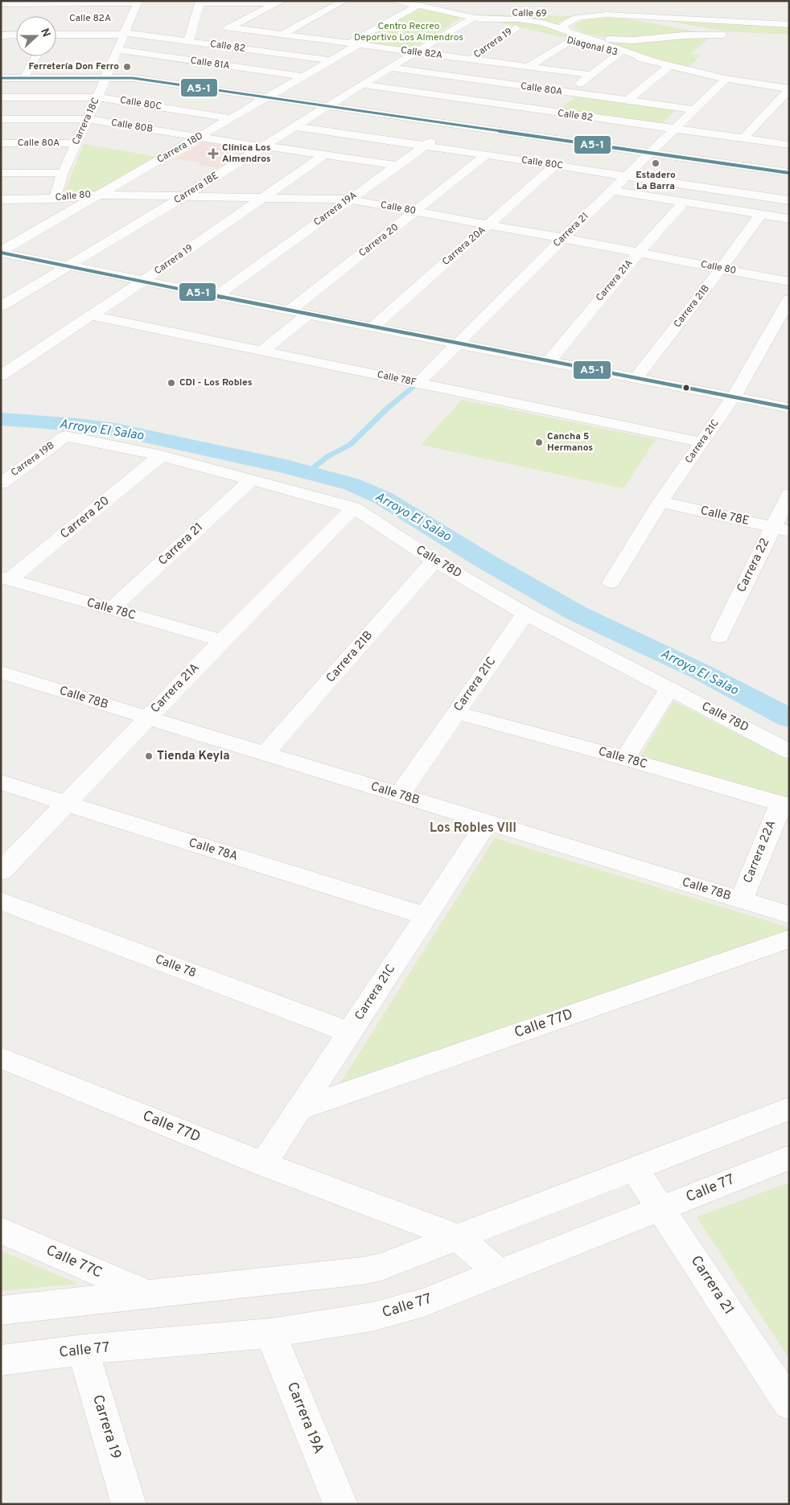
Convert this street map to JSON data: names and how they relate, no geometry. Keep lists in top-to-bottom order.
{
  "streets": {
    "street": [
      "Calle 69",
      "Calle 82A",
      "Carrera 19",
      "Calle 82",
      "Diagonal 83",
      "Calle 81A",
      "Calle 80A",
      "Calle 80C",
      "Carrera 18C",
      "Calle 80B",
      "Carrera 18D",
      "Carrera 18E",
      "Calle 80",
      "Carrera 19A",
      "Carrera 21",
      "Carrera 20",
      "Carrera 20A",
      "Carrera 21A",
      "Carrera 21B",
      "Calle 78F",
      "Carrera 21C",
      "Carrera 19B",
      "Calle 78E",
      "Calle 78D",
      "Carrera 22",
      "Calle 78C",
      "Calle 78B",
      "Calle 78A",
      "Carrera 22A",
      "Calle 78",
      "Calle 77D",
      "Calle 77",
      "Calle 77C"
    ]
  },
  "crossings": [
    ["Calle 82A", "Carrera 19"],
    ["Calle 82A", "Carrera 18D"],
    ["Calle 82A", "Carrera 18E"],
    ["Carrera 19", "Calle 80B"],
    ["Carrera 19", "Carrera 18E"],
    ["Carrera 19", "Calle 80"],
    ["Carrera 19", "Calle 78F"],
    ["Carrera 19", "Calle 77"],
    ["Calle 82", "Carrera 18C"],
    ["Calle 82", "Carrera 18D"],
    ["Calle 82", "Carrera 18E"],
    ["Calle 82", "Carrera 21"],
    ["Diagonal 83", "Carrera 21"],
    ["Calle 81A", "Carrera 18C"],
    ["Calle 81A", "Carrera 18D"],
    ["Calle 80A", "Carrera 18C"],
    ["Calle 80A", "Carrera 18E"],
    ["Calle 80A", "Carrera 21"],
    ["Calle 80C", "Carrera 18C"],
    ["Calle 80C", "Carrera 18D"],
    ["Calle 80C", "Carrera 18E"],
    ["Calle 80C", "Carrera 19A"],
    ["Calle 80C", "Carrera 21"],
    ["Calle 80C", "Carrera 20"],
    ["Calle 80C", "Carrera 20A"],
    ["Carrera 18C", "Calle 80B"],
    ["Carrera 18C", "Calle 80"],
    ["Calle 80B", "Carrera 18D"],
    ["Calle 80B", "Carrera 18E"],
    ["Calle 80B", "Carrera 19A"],
    ["Carrera 18D", "Calle 80"],
    ["Carrera 18E", "Calle 80"],
    ["Calle 80", "Carrera 19A"],
    ["Calle 80", "Carrera 21"],
    ["Calle 80", "Carrera 20"],
    ["Calle 80", "Carrera 20A"],
    ["Calle 80", "Carrera 21A"],
    ["Calle 80", "Carrera 21B"],
    ["Carrera 19A", "Calle 77"],
    ["Carrera 21", "Calle 78F"],
    ["Carrera 21", "Calle 78D"],
    ["Carrera 21", "Calle 78C"],
    ["Carrera 21", "Calle 77"],
    ["Carrera 20", "Calle 78D"],
    ["Carrera 20", "Calle 78C"],
    ["Carrera 21A", "Calle 78D"],
    ["Carrera 21A", "Calle 78C"],
    ["Carrera 21A", "Calle 78B"],
    ["Carrera 21A", "Calle 78A"],
    ["Carrera 21B", "Calle 78D"],
    ["Carrera 21B", "Calle 78B"],
    ["Calle 78F", "Carrera 21C"],
    ["Carrera 21C", "Calle 78E"],
    ["Carrera 21C", "Calle 78D"],
    ["Carrera 21C", "Calle 78C"],
    ["Carrera 21C", "Calle 78B"],
    ["Carrera 21C", "Calle 78A"],
    ["Carrera 21C", "Calle 78"],
    ["Carrera 21C", "Calle 77D"],
    ["Carrera 19B", "Calle 78D"],
    ["Calle 78E", "Carrera 22"],
    ["Calle 78C", "Carrera 22A"],
    ["Calle 78B", "Carrera 22A"]
  ],
  "districts": ["Los Robles VIII"],
  "water": ["Arroyo El Salao"],
  "parks": ["Centro Recreo Deportivo Los Almendros"],
  "places": {
    "other": [
      "Ferretería Don Ferro",
      "Estadero La Barra",
      "CDI - Los Robles",
      "Cancha 5 Hermanos",
      "Tienda Keyla"
    ],
    "health": ["Clínica Los Almendros"]
  },
  "lines": ["transit line A5-1"],
  "north": "right"
}
